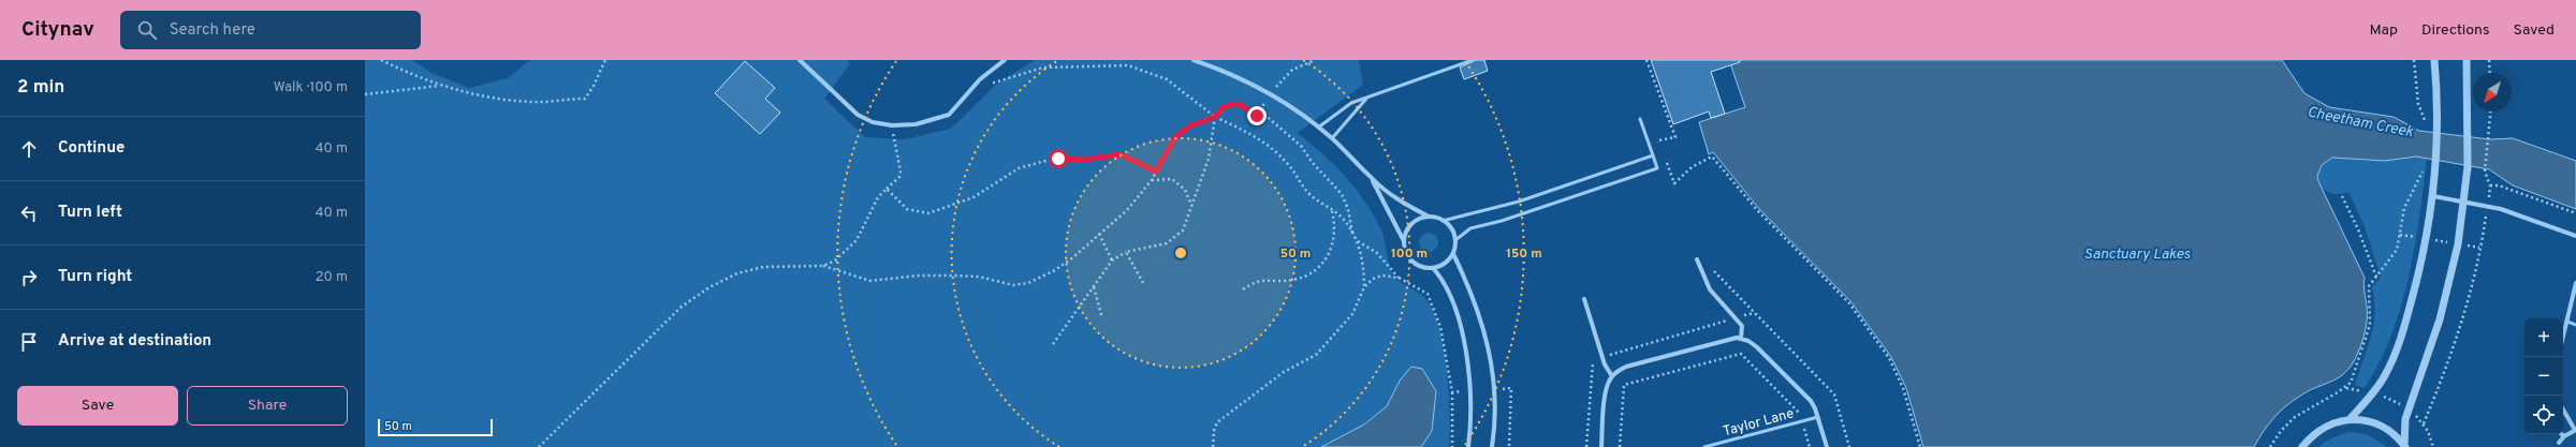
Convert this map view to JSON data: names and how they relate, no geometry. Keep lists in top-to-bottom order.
{
  "streets": {
    "lane": ["Taylor Lane"]
  },
  "water": ["Cheetham Creek", "Sanctuary Lakes"],
  "scale_bar": "50 m",
  "north": "bottom left",
  "page": {
    "header": "Citynav",
    "search": "Search here",
    "nav": ["Map", "Directions", "Saved"],
    "heading": ["2 min", "Walk · 100 m"],
    "list": [
      ["Continue", "40 m"],
      ["Turn left", "40 m"],
      ["Turn right", "20 m"],
      "Arrive at destination"
    ],
    "map_buttons": ["+", "−"],
    "buttons": ["Save", "Share"],
    "scale": "50 m"
  },
  "rings": ["50 m", "100 m", "150 m"]
}
